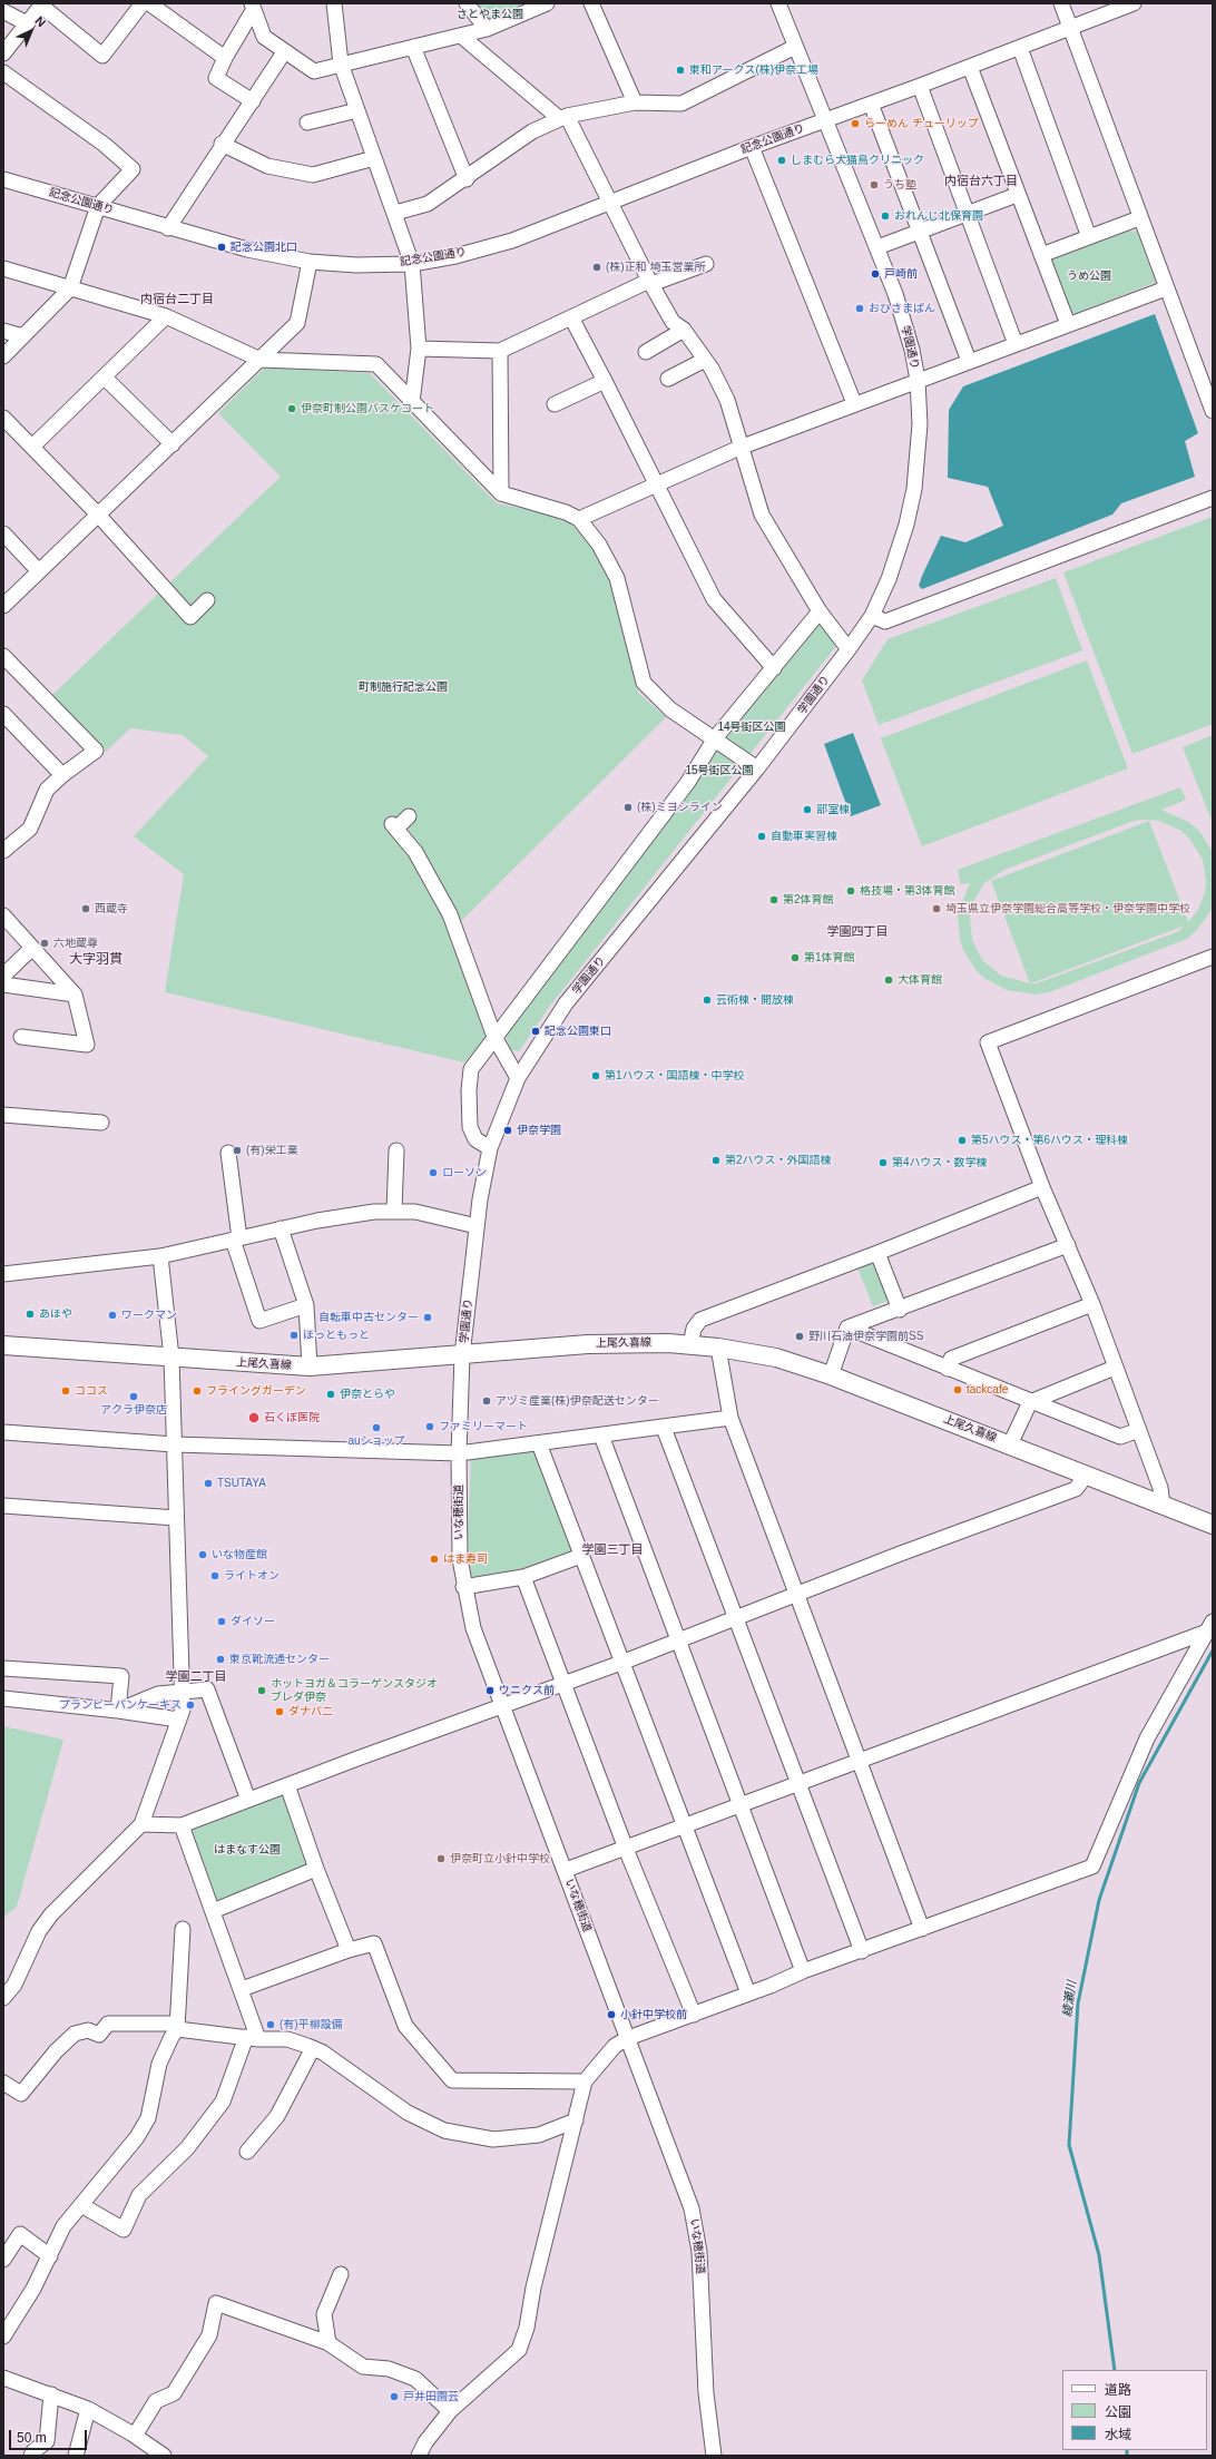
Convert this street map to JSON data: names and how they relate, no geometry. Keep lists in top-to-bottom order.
{
  "streets": {
    "main road": ["上尾久喜線"],
    "street": ["記念公園通り", "学園通り", "いな穂街道"]
  },
  "crossings": [
    ["記念公園通り", "学園通り"],
    ["学園通り", "上尾久喜線"],
    ["学園通り", "いな穂街道"],
    ["上尾久喜線", "いな穂街道"]
  ],
  "districts": [
    "内宿台六丁目",
    "内宿台二丁目",
    "学園四丁目",
    "大字羽貫",
    "学園三丁目",
    "学園二丁目"
  ],
  "water": ["綾瀬川"],
  "parks": [
    "さとやま公園",
    "うめ公園",
    "町制施行記念公園",
    "14号街区公園",
    "15号街区公園",
    "はまなす公園"
  ],
  "places": [
    "東和アークス(株)伊奈工場",
    "らーめん チューリップ",
    "しまむら犬猫鳥クリニック",
    "うち塾",
    "おれんじ北保育園",
    "記念公園北口",
    "(株)正和 埼玉営業所",
    "戸崎前",
    "おひさまぱん",
    "伊奈町制公園バスケコート",
    "(株)ミヨシライン",
    "部室棟",
    "自動車実習棟",
    "格技場・第3体育館",
    "第2体育館",
    "西蔵寺",
    "埼玉県立伊奈学園総合高等学校・伊奈学園中学校",
    "六地蔵尊",
    "第1体育館",
    "大体育館",
    "芸術棟・開放棟",
    "記念公園東口",
    "第1ハウス・国語棟・中学校",
    "伊奈学園",
    "第5ハウス・第6ハウス・理科棟",
    "(有)栄工業",
    "第2ハウス・外国語棟",
    "第4ハウス・数学棟",
    "ローソン",
    "あほや",
    "ワークマン",
    "自転車中古センター",
    "ほっともっと",
    "野川石油伊奈学園前SS",
    "tackcafe",
    "ココス",
    "フライングガーデン",
    "伊奈とらや",
    "アクラ伊奈店",
    "アヅミ産業(株)伊奈配送センター",
    "石くぼ医院",
    "ファミリーマート",
    "auショップ",
    "TSUTAYA",
    "いな物産館",
    "はま寿司",
    "ライトオン",
    "ダイソー",
    "東京靴流通センター",
    "ホットヨガ＆コラーゲンスタジオ ブレダ伊奈",
    "ウニクス前",
    "プランビーパンケーキス",
    "ダナパ二",
    "伊奈町立小針中学校",
    "小針中学校前",
    "(有)平柳設備",
    "戸井田園芸"
  ],
  "legend": ["道路", "公園", "水域"],
  "scale_bar": "50 m",
  "north": "top right"
}
